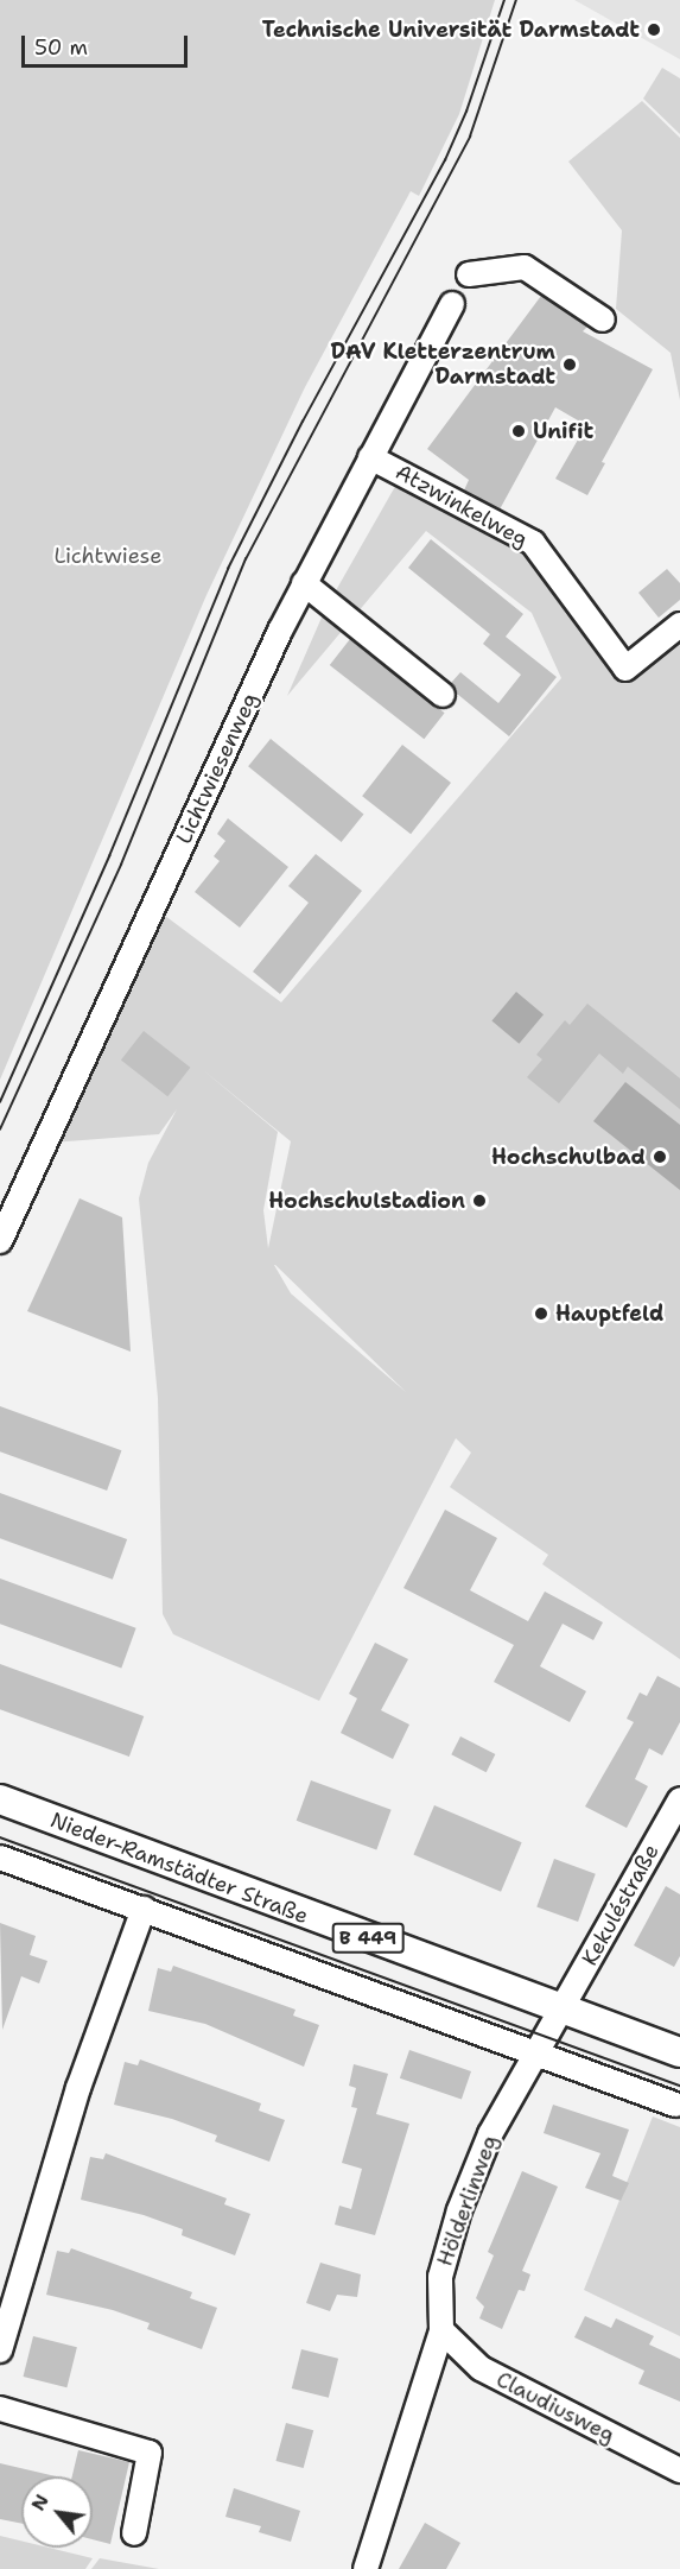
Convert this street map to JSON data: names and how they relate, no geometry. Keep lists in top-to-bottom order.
{
  "streets": {
    "main road": ["Nieder-Ramstädter Straße", "B 449"],
    "street": [
      "Atzwinkelweg",
      "Lichtwiesenweg",
      "Kekuléstraße",
      "Hölderlinweg",
      "Claudiusweg"
    ]
  },
  "crossings": [
    ["Atzwinkelweg", "Lichtwiesenweg"],
    ["Nieder-Ramstädter Straße", "Kekuléstraße"],
    ["Nieder-Ramstädter Straße", "Hölderlinweg"],
    ["Kekuléstraße", "Hölderlinweg"],
    ["Hölderlinweg", "Claudiusweg"]
  ],
  "parks": ["Lichtwiese"],
  "places": [
    "Technische Universität Darmstadt",
    "DAV Kletterzentrum Darmstadt",
    "Unifit",
    "Hochschulbad",
    "Hochschulstadion",
    "Hauptfeld"
  ],
  "scale_bar": "50 m",
  "north": "top left"
}
